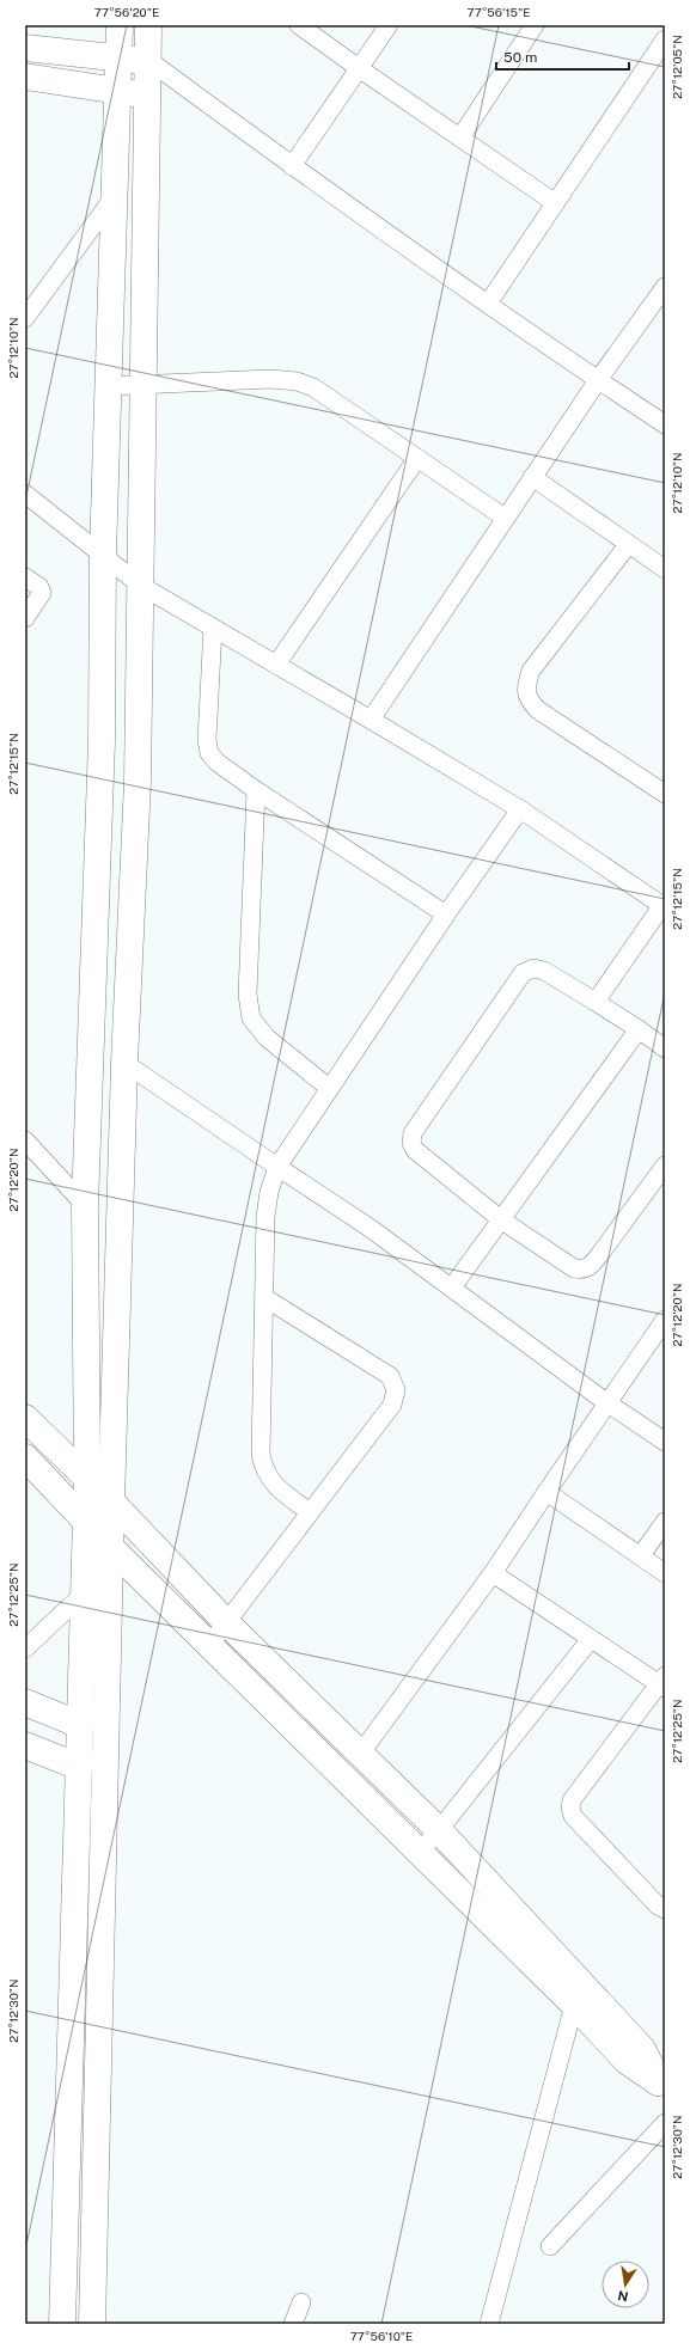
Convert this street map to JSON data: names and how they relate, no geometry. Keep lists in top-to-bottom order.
{
  "scale_bar": "50 m",
  "north": "bottom",
  "coordinates": [
    "77°56'20\"E",
    "77°56'15\"E",
    "27°12'05\"N",
    "27°12'10\"N",
    "27°12'15\"N",
    "27°12'20\"N",
    "27°12'25\"N",
    "27°12'30\"N",
    "77°56'10\"E"
  ]
}
